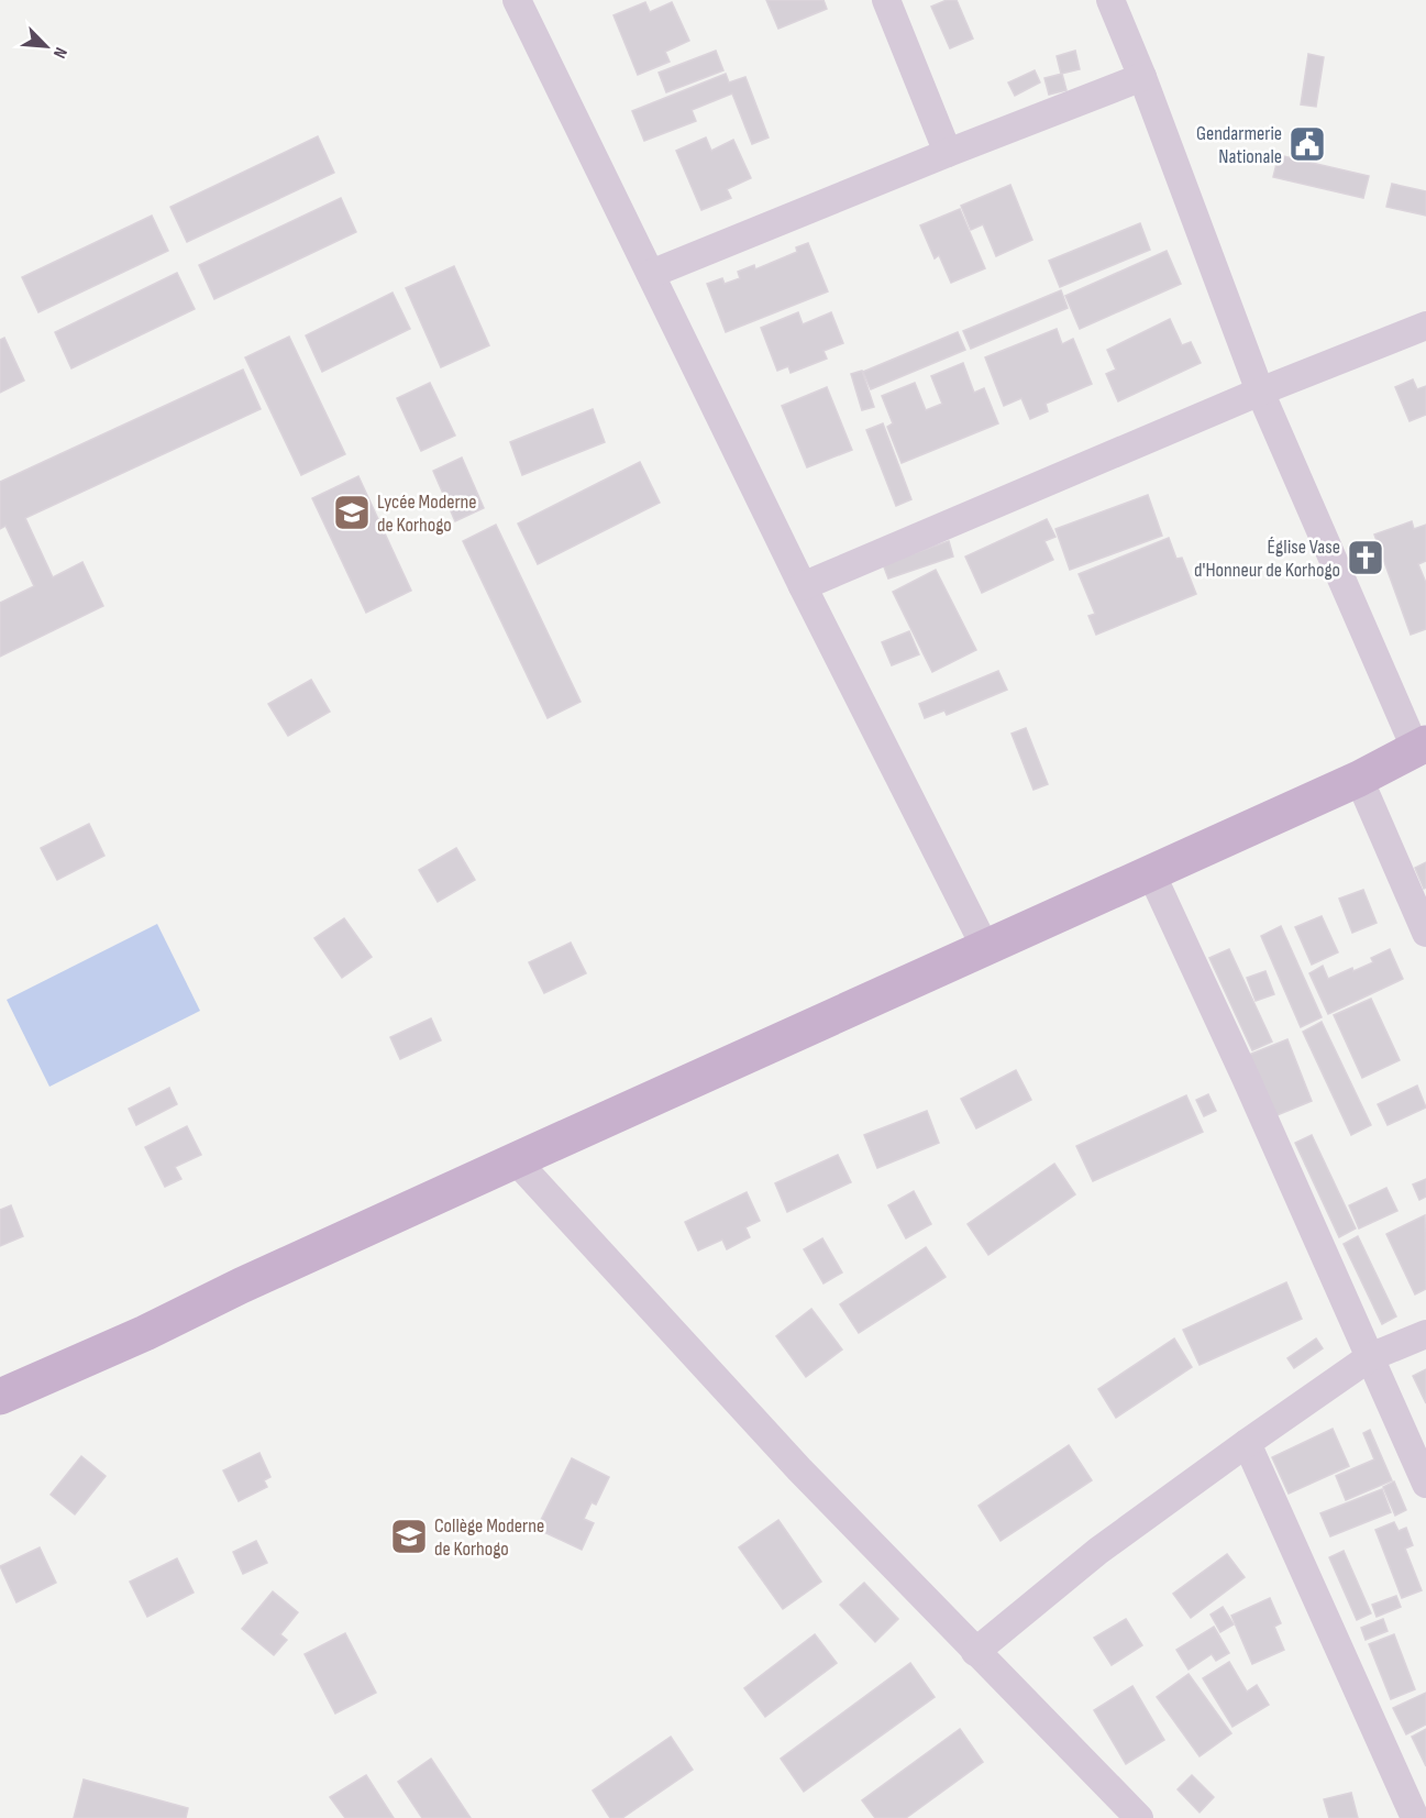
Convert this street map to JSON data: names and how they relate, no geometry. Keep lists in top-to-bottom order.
{
  "places": {
    "public building": ["Gendarmerie Nationale"],
    "school or university": ["Lycée Moderne de Korhogo", "Collège Moderne de Korhogo"],
    "church": ["Église Vase d'Honneur de Korhogo"]
  },
  "north": "bottom right"
}
